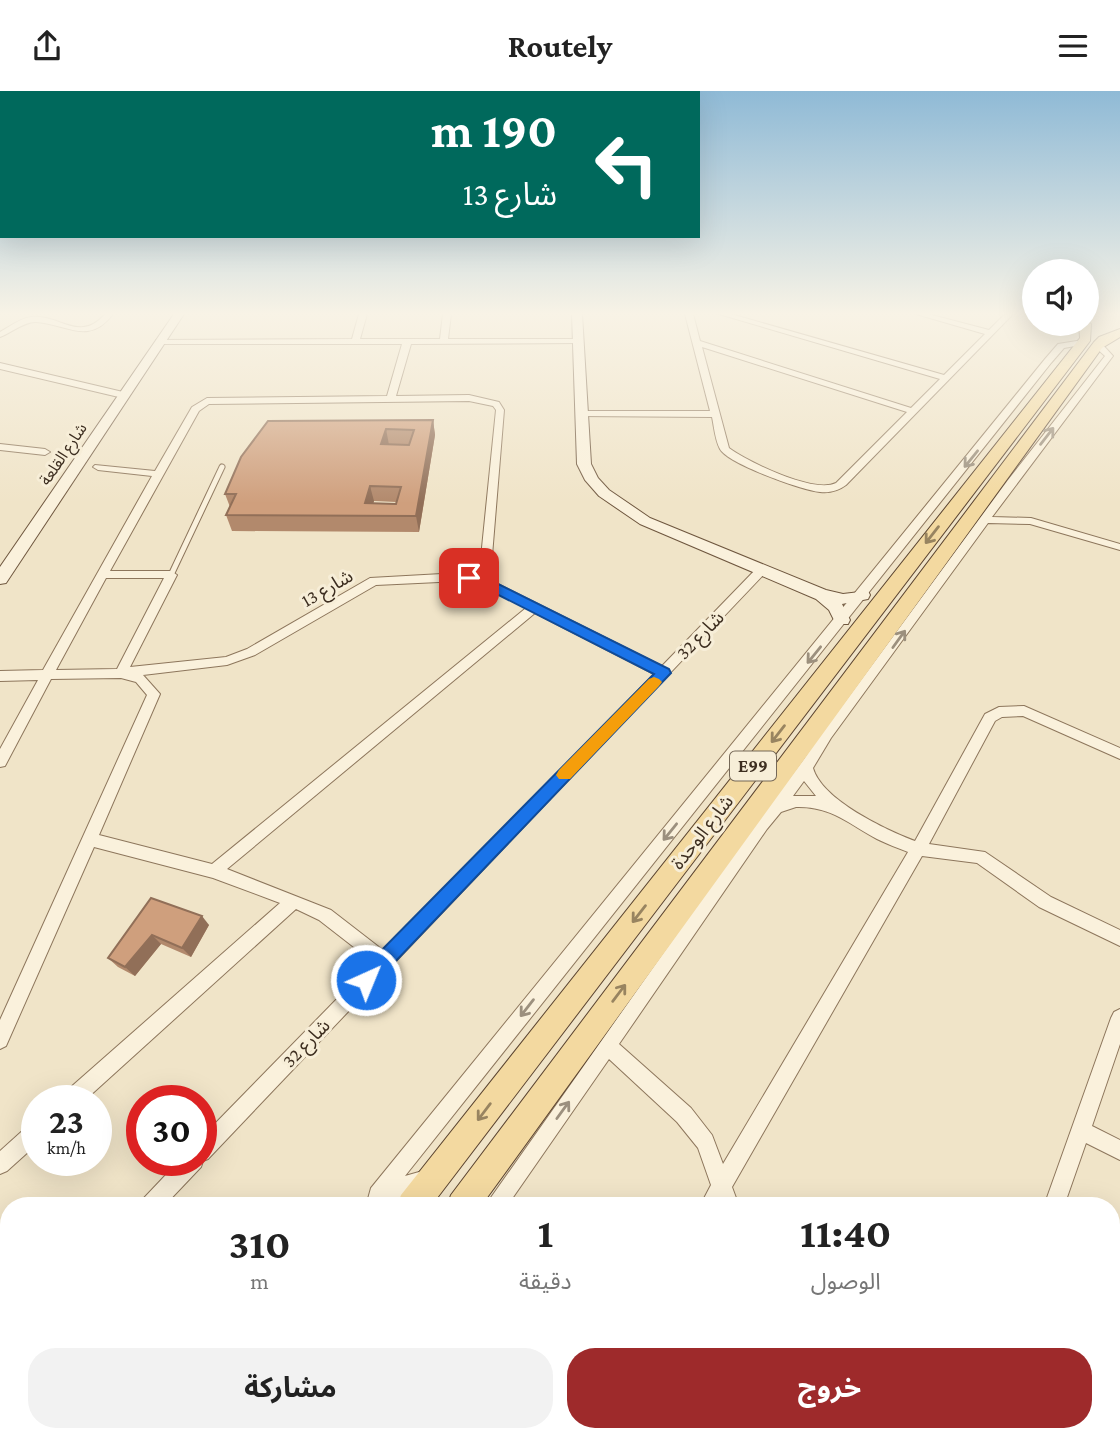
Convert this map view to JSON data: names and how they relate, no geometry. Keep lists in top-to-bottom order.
{
  "streets": {
    "main road": ["E99", "شارع الوحدة"],
    "street": ["شارع القلعة", "شارع 13", "شارع 32"]
  },
  "crossings": [
    ["شارع 13", "شارع 32"]
  ],
  "page": {
    "header": "Routely",
    "turn": ["190 m", "شارع 13"],
    "speed": "23 km/h",
    "limit": "30",
    "eta": [
      "11:40",
      "الوصول",
      "1",
      "دقيقة",
      "310",
      "m"
    ],
    "buttons": ["خروج", "مشاركة"]
  }
}
